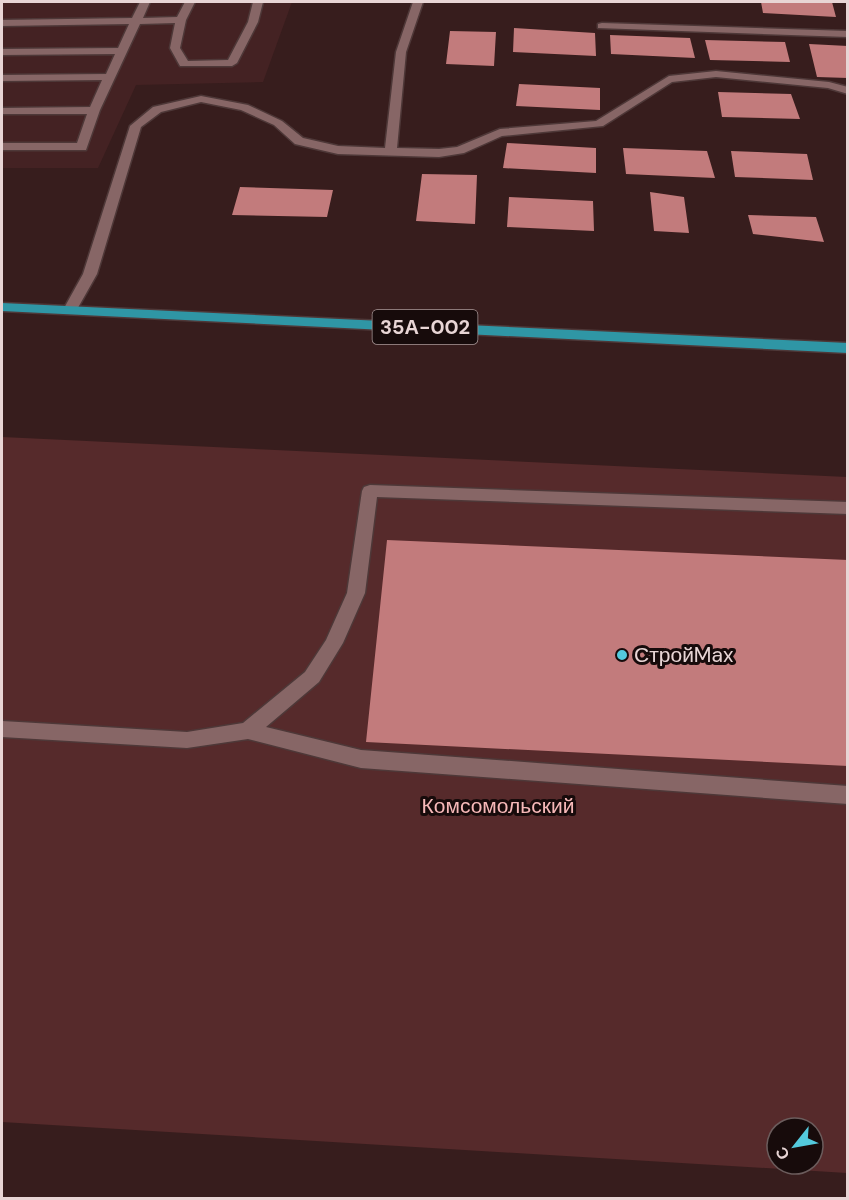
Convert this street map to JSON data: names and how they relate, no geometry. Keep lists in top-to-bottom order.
{
  "streets": {
    "highway": ["35А-002"]
  },
  "parks": ["Комсомольский"],
  "places": ["СтройMax"],
  "north": "bottom left"
}
